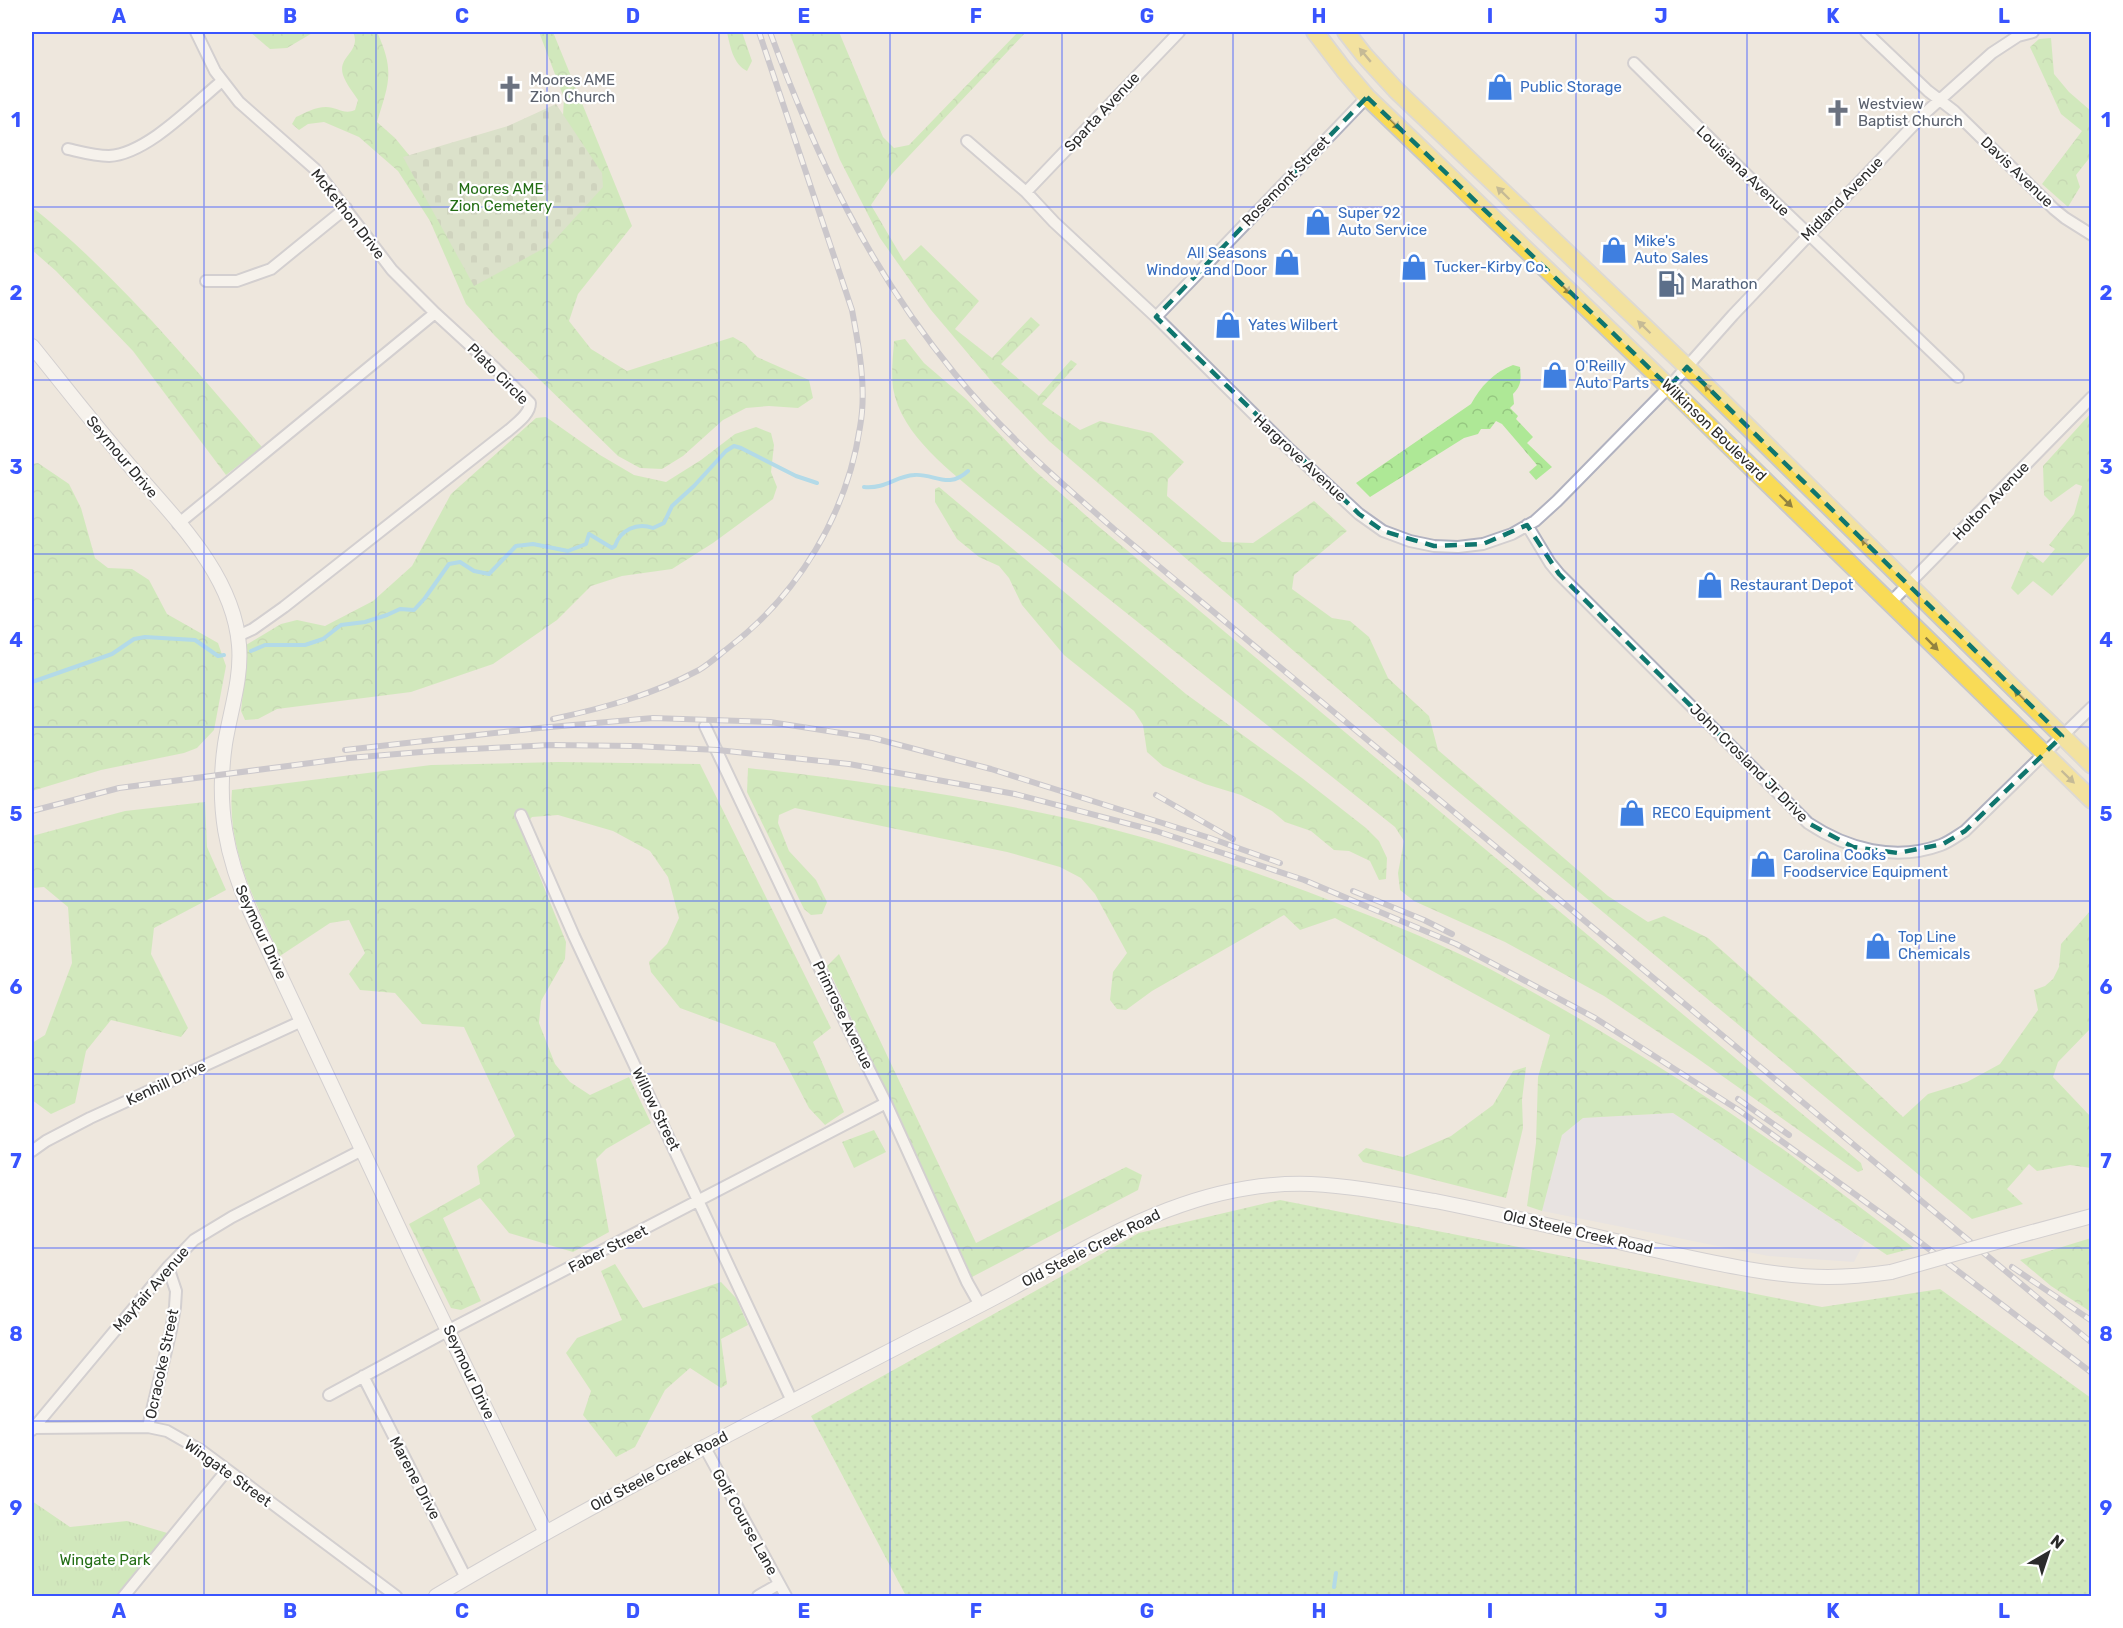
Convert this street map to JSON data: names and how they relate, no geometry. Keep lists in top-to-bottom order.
{
  "streets": {
    "main road": ["Wilkinson Boulevard", "Seymour Drive", "Old Steele Creek Road"],
    "street": [
      "Sparta Avenue",
      "Louisiana Avenue",
      "Davis Avenue",
      "Rosemont Street",
      "Midland Avenue",
      "McKethon Drive",
      "Plato Circle",
      "Hargrove Avenue",
      "Holton Avenue",
      "John Crosland Jr Drive",
      "Primrose Avenue",
      "Kenhill Drive",
      "Willow Street",
      "Faber Street",
      "Mayfair Avenue",
      "Ocracoke Street",
      "Wingate Street",
      "Marene Drive",
      "Golf Course Lane"
    ]
  },
  "crossings": [
    ["Sparta Avenue", "Hargrove Avenue"],
    ["Louisiana Avenue", "Midland Avenue"],
    ["Davis Avenue", "Midland Avenue"],
    ["Rosemont Street", "Wilkinson Boulevard"],
    ["Rosemont Street", "Hargrove Avenue"],
    ["Midland Avenue", "Wilkinson Boulevard"],
    ["Midland Avenue", "Hargrove Avenue"],
    ["McKethon Drive", "Plato Circle"],
    ["Plato Circle", "Seymour Drive"],
    ["Wilkinson Boulevard", "Hargrove Avenue"],
    ["Wilkinson Boulevard", "Holton Avenue"],
    ["Wilkinson Boulevard", "John Crosland Jr Drive"],
    ["Seymour Drive", "Kenhill Drive"],
    ["Seymour Drive", "Old Steele Creek Road"],
    ["Seymour Drive", "Faber Street"],
    ["Seymour Drive", "Mayfair Avenue"],
    ["Hargrove Avenue", "John Crosland Jr Drive"],
    ["Primrose Avenue", "Old Steele Creek Road"],
    ["Primrose Avenue", "Faber Street"],
    ["Willow Street", "Old Steele Creek Road"],
    ["Willow Street", "Faber Street"],
    ["Old Steele Creek Road", "Marene Drive"],
    ["Old Steele Creek Road", "Golf Course Lane"],
    ["Faber Street", "Marene Drive"],
    ["Mayfair Avenue", "Ocracoke Street"],
    ["Mayfair Avenue", "Wingate Street"],
    ["Ocracoke Street", "Wingate Street"]
  ],
  "parks": ["Moores AME Zion Cemetery", "Wingate Park"],
  "places": {
    "shop": [
      "Public Storage",
      "Super 92 Auto Service",
      "Mike's Auto Sales",
      "All Seasons Window and Door",
      "Tucker-Kirby Co.",
      "Yates Wilbert",
      "O'Reilly Auto Parts",
      "Restaurant Depot",
      "RECO Equipment",
      "Carolina Cooks Foodservice Equipment",
      "Top Line Chemicals"
    ],
    "church": ["Moores AME Zion Church", "Westview Baptist Church"],
    "fuel station": ["Marathon"]
  },
  "north": "top right",
  "grid": {
    "columns": [
      "A",
      "B",
      "C",
      "D",
      "E",
      "F",
      "G",
      "H",
      "I",
      "J",
      "K",
      "L"
    ],
    "rows": [
      "1",
      "2",
      "3",
      "4",
      "5",
      "6",
      "7",
      "8",
      "9"
    ]
  }
}
